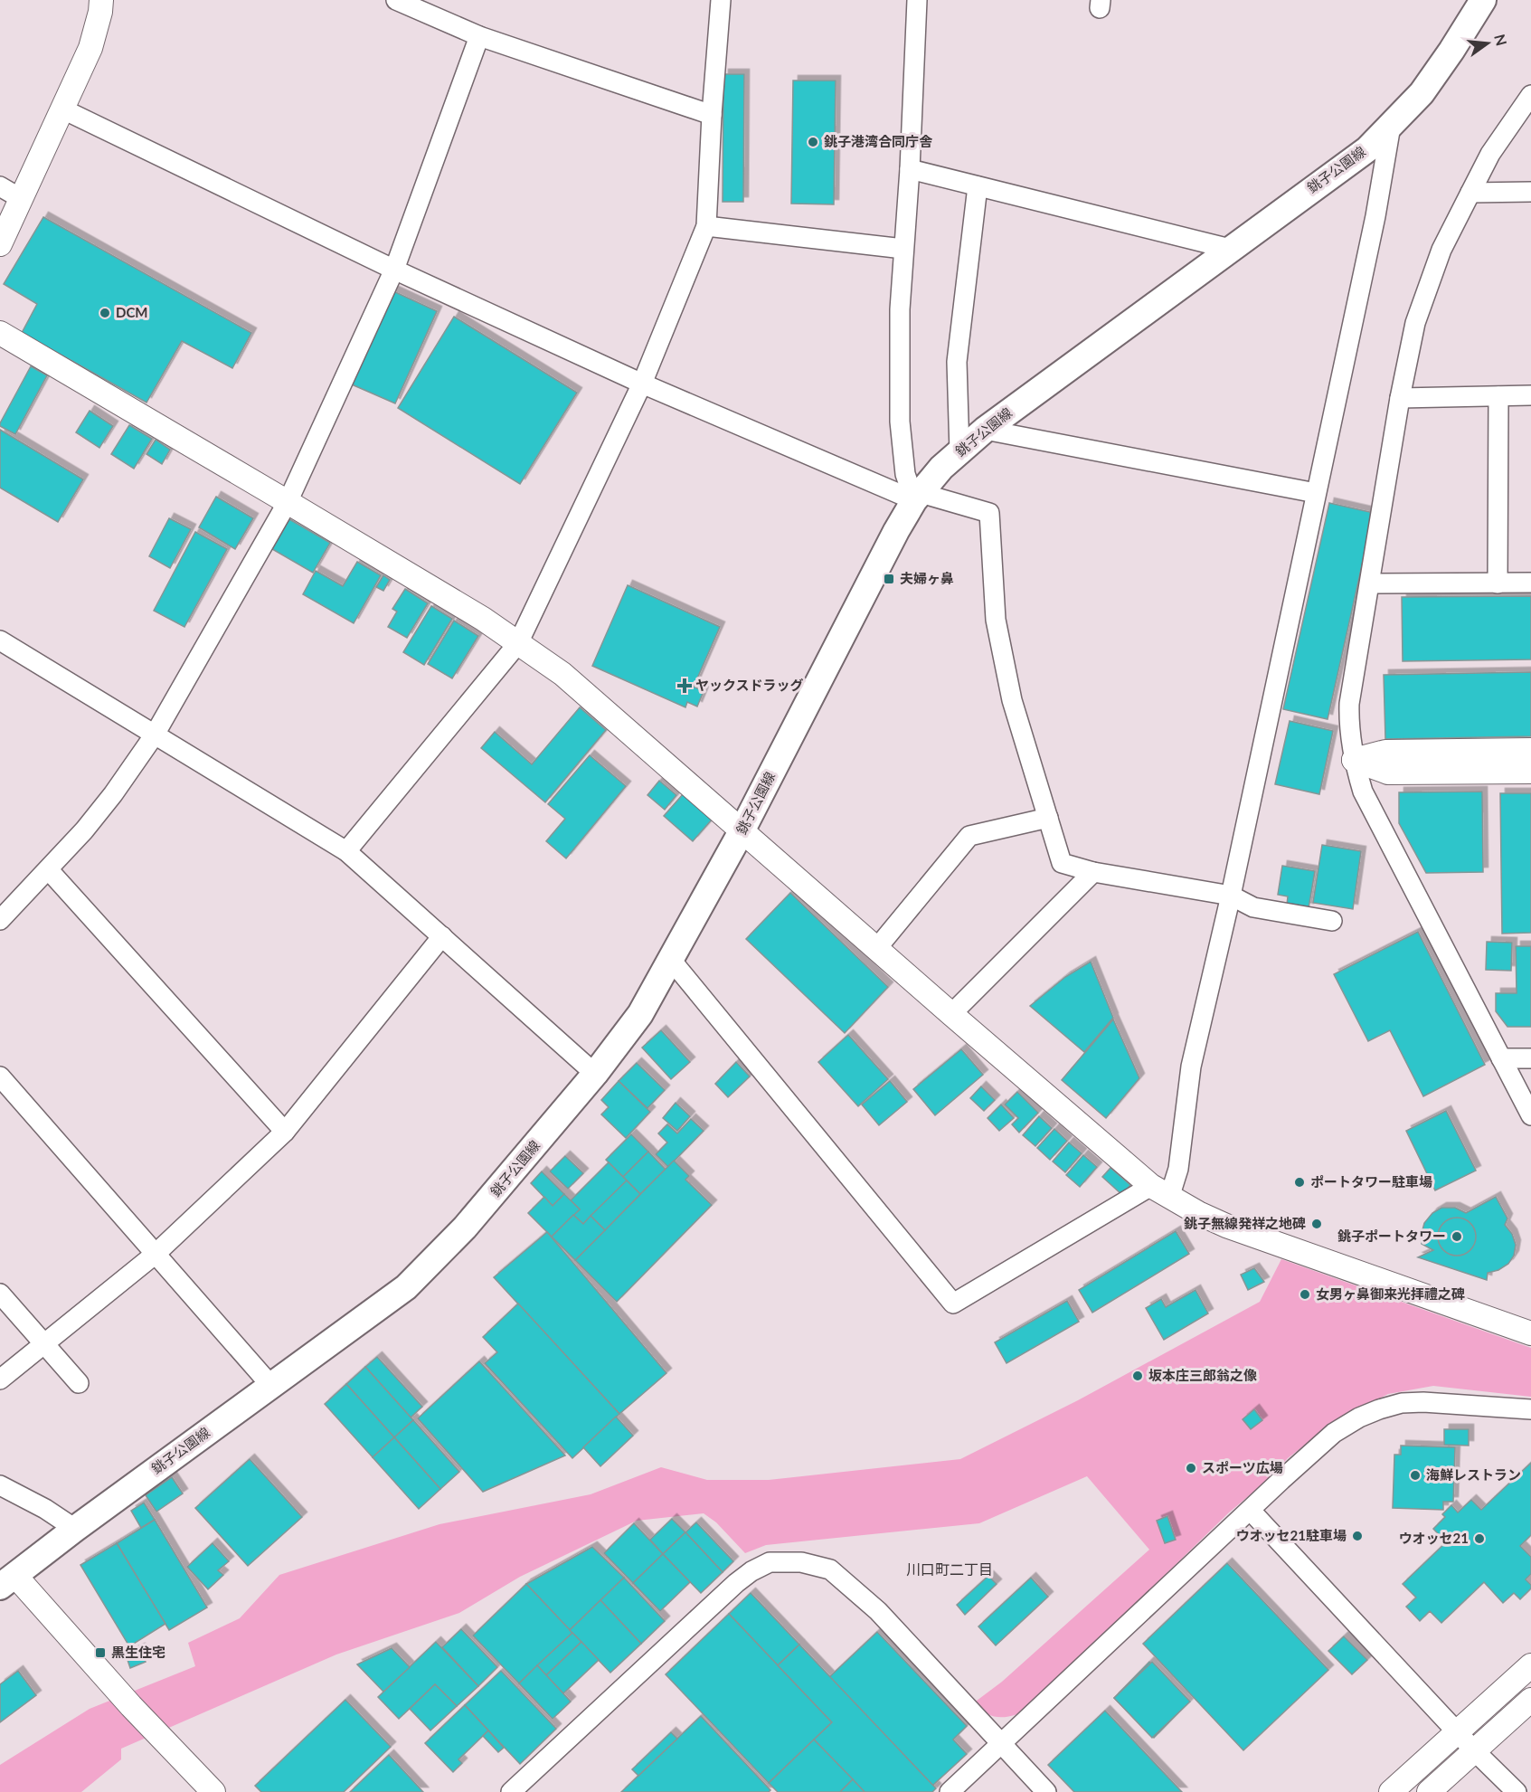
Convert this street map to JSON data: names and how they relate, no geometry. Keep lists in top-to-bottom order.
{
  "streets": {
    "main road": ["銚子公園線"]
  },
  "districts": ["川口町二丁目"],
  "places": {
    "other": [
      "銚子港湾合同庁舎",
      "DCM",
      "ポートタワー駐車場",
      "銚子無線発祥之地碑",
      "銚子ポートタワー",
      "女男ヶ鼻御来光拝禮之碑",
      "坂本庄三郎翁之像",
      "スポーツ広場",
      "海鮮レストラン",
      "ウオッセ21駐車場",
      "ウオッセ21"
    ],
    "transit": ["夫婦ヶ鼻", "黒生住宅"],
    "health": ["ヤックスドラッグ"]
  },
  "north": "right"
}
